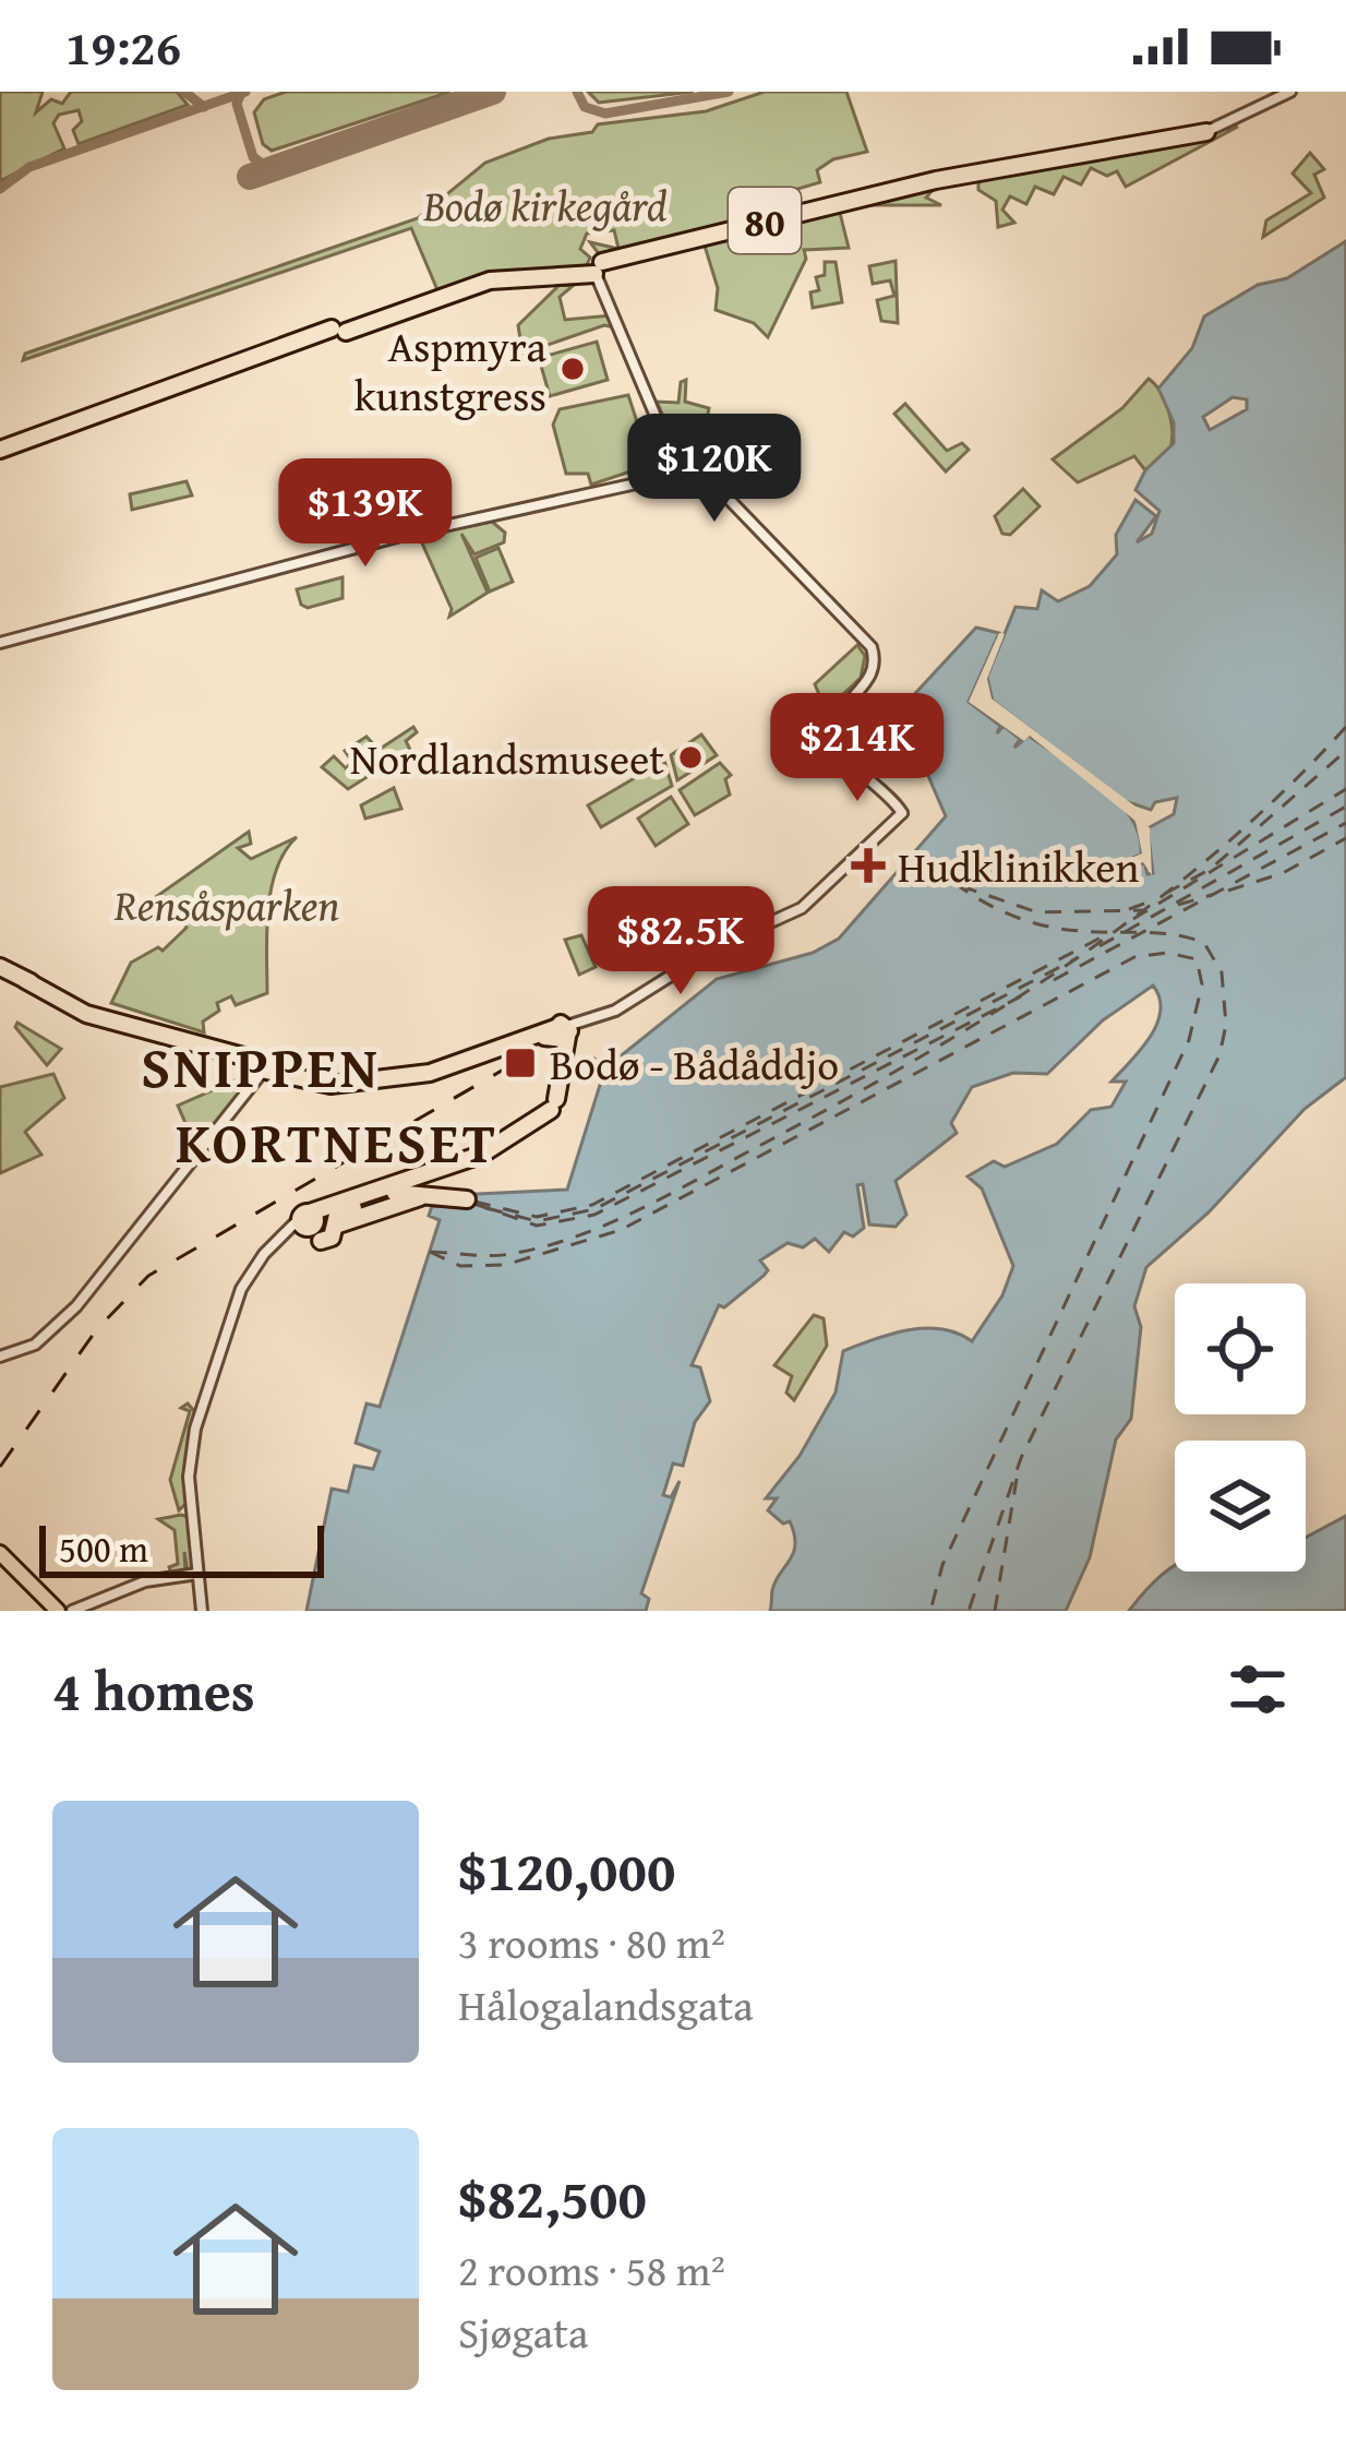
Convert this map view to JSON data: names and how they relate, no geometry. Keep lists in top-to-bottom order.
{
  "streets": {
    "highway": ["80"]
  },
  "districts": ["SNIPPEN", "KORTNESET"],
  "parks": ["Bodø kirkegård", "Rensåsparken"],
  "places": {
    "other": ["Aspmyra kunstgress", "Nordlandsmuseet"],
    "health": ["Hudklinikken"],
    "transit": ["Bodø - Bådåddjo"]
  },
  "scale_bar": "500 m",
  "page": {
    "status": "19:26",
    "price": [
      "$120K",
      "$139K",
      "$214K",
      "$82.5K"
    ],
    "scale": "500 m",
    "heading": "4 homes",
    "list": [
      {
        "name": "$120,000",
        "note": "3 rooms · 80 m² · Hålogalandsgata"
      },
      {
        "name": "$82,500",
        "note": "2 rooms · 58 m² · Sjøgata"
      }
    ]
  }
}
